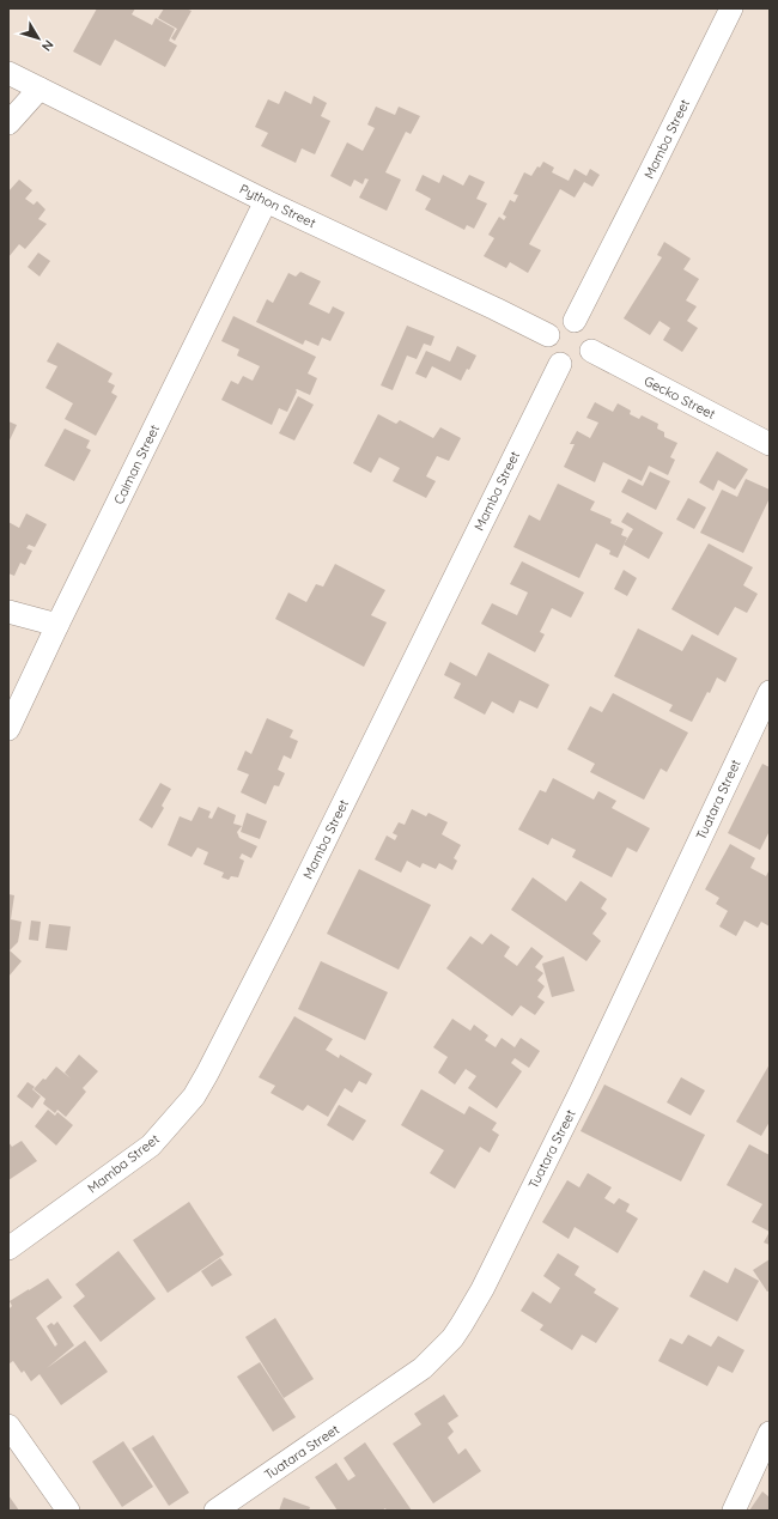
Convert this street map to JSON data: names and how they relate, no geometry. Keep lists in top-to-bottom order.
{
  "streets": {
    "street": [
      "Mamba Street",
      "Python Street",
      "Gecko Street",
      "Caiman Street",
      "Tuatara Street"
    ]
  },
  "crossings": [
    ["Mamba Street", "Python Street"],
    ["Mamba Street", "Gecko Street"],
    ["Python Street", "Gecko Street"],
    ["Python Street", "Caiman Street"]
  ],
  "north": "bottom right"
}
